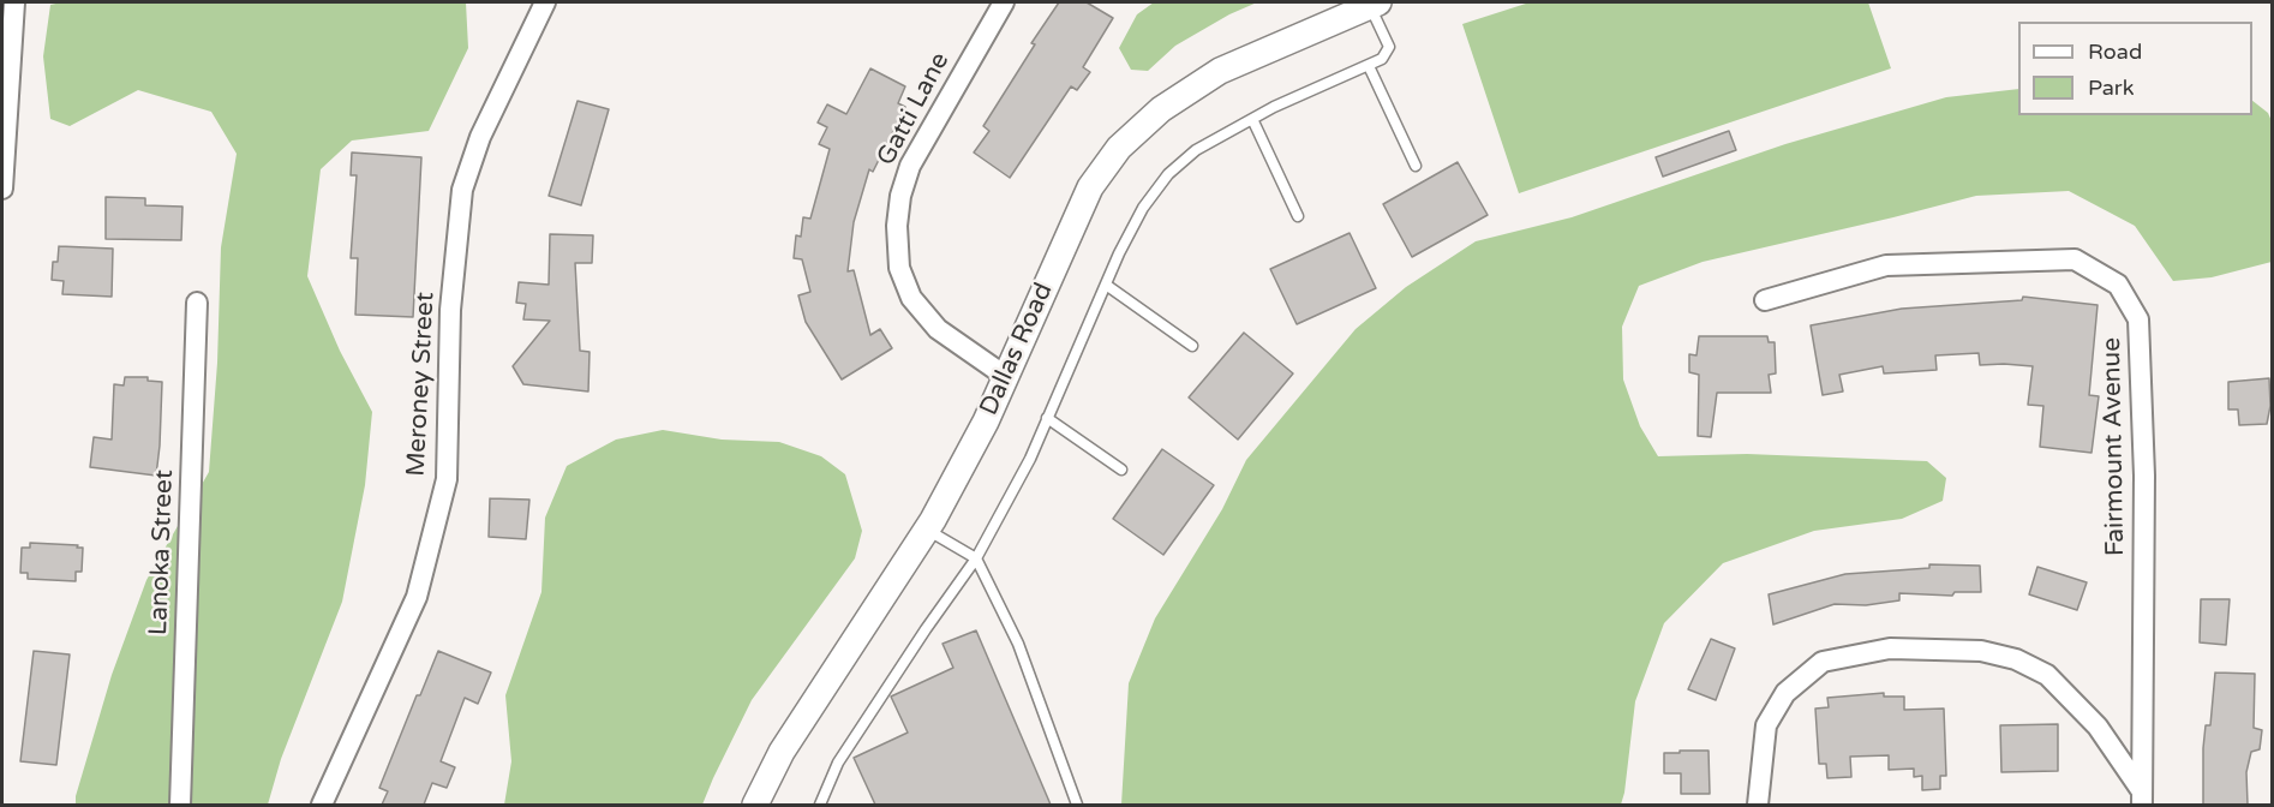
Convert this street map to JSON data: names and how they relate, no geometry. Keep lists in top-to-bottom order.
{
  "streets": {
    "street": [
      "Gatti Lane",
      "Dallas Road",
      "Meroney Street",
      "Fairmount Avenue",
      "Lanoka Street"
    ]
  },
  "crossings": [
    ["Gatti Lane", "Dallas Road"]
  ],
  "legend": ["Road", "Park"]
}
